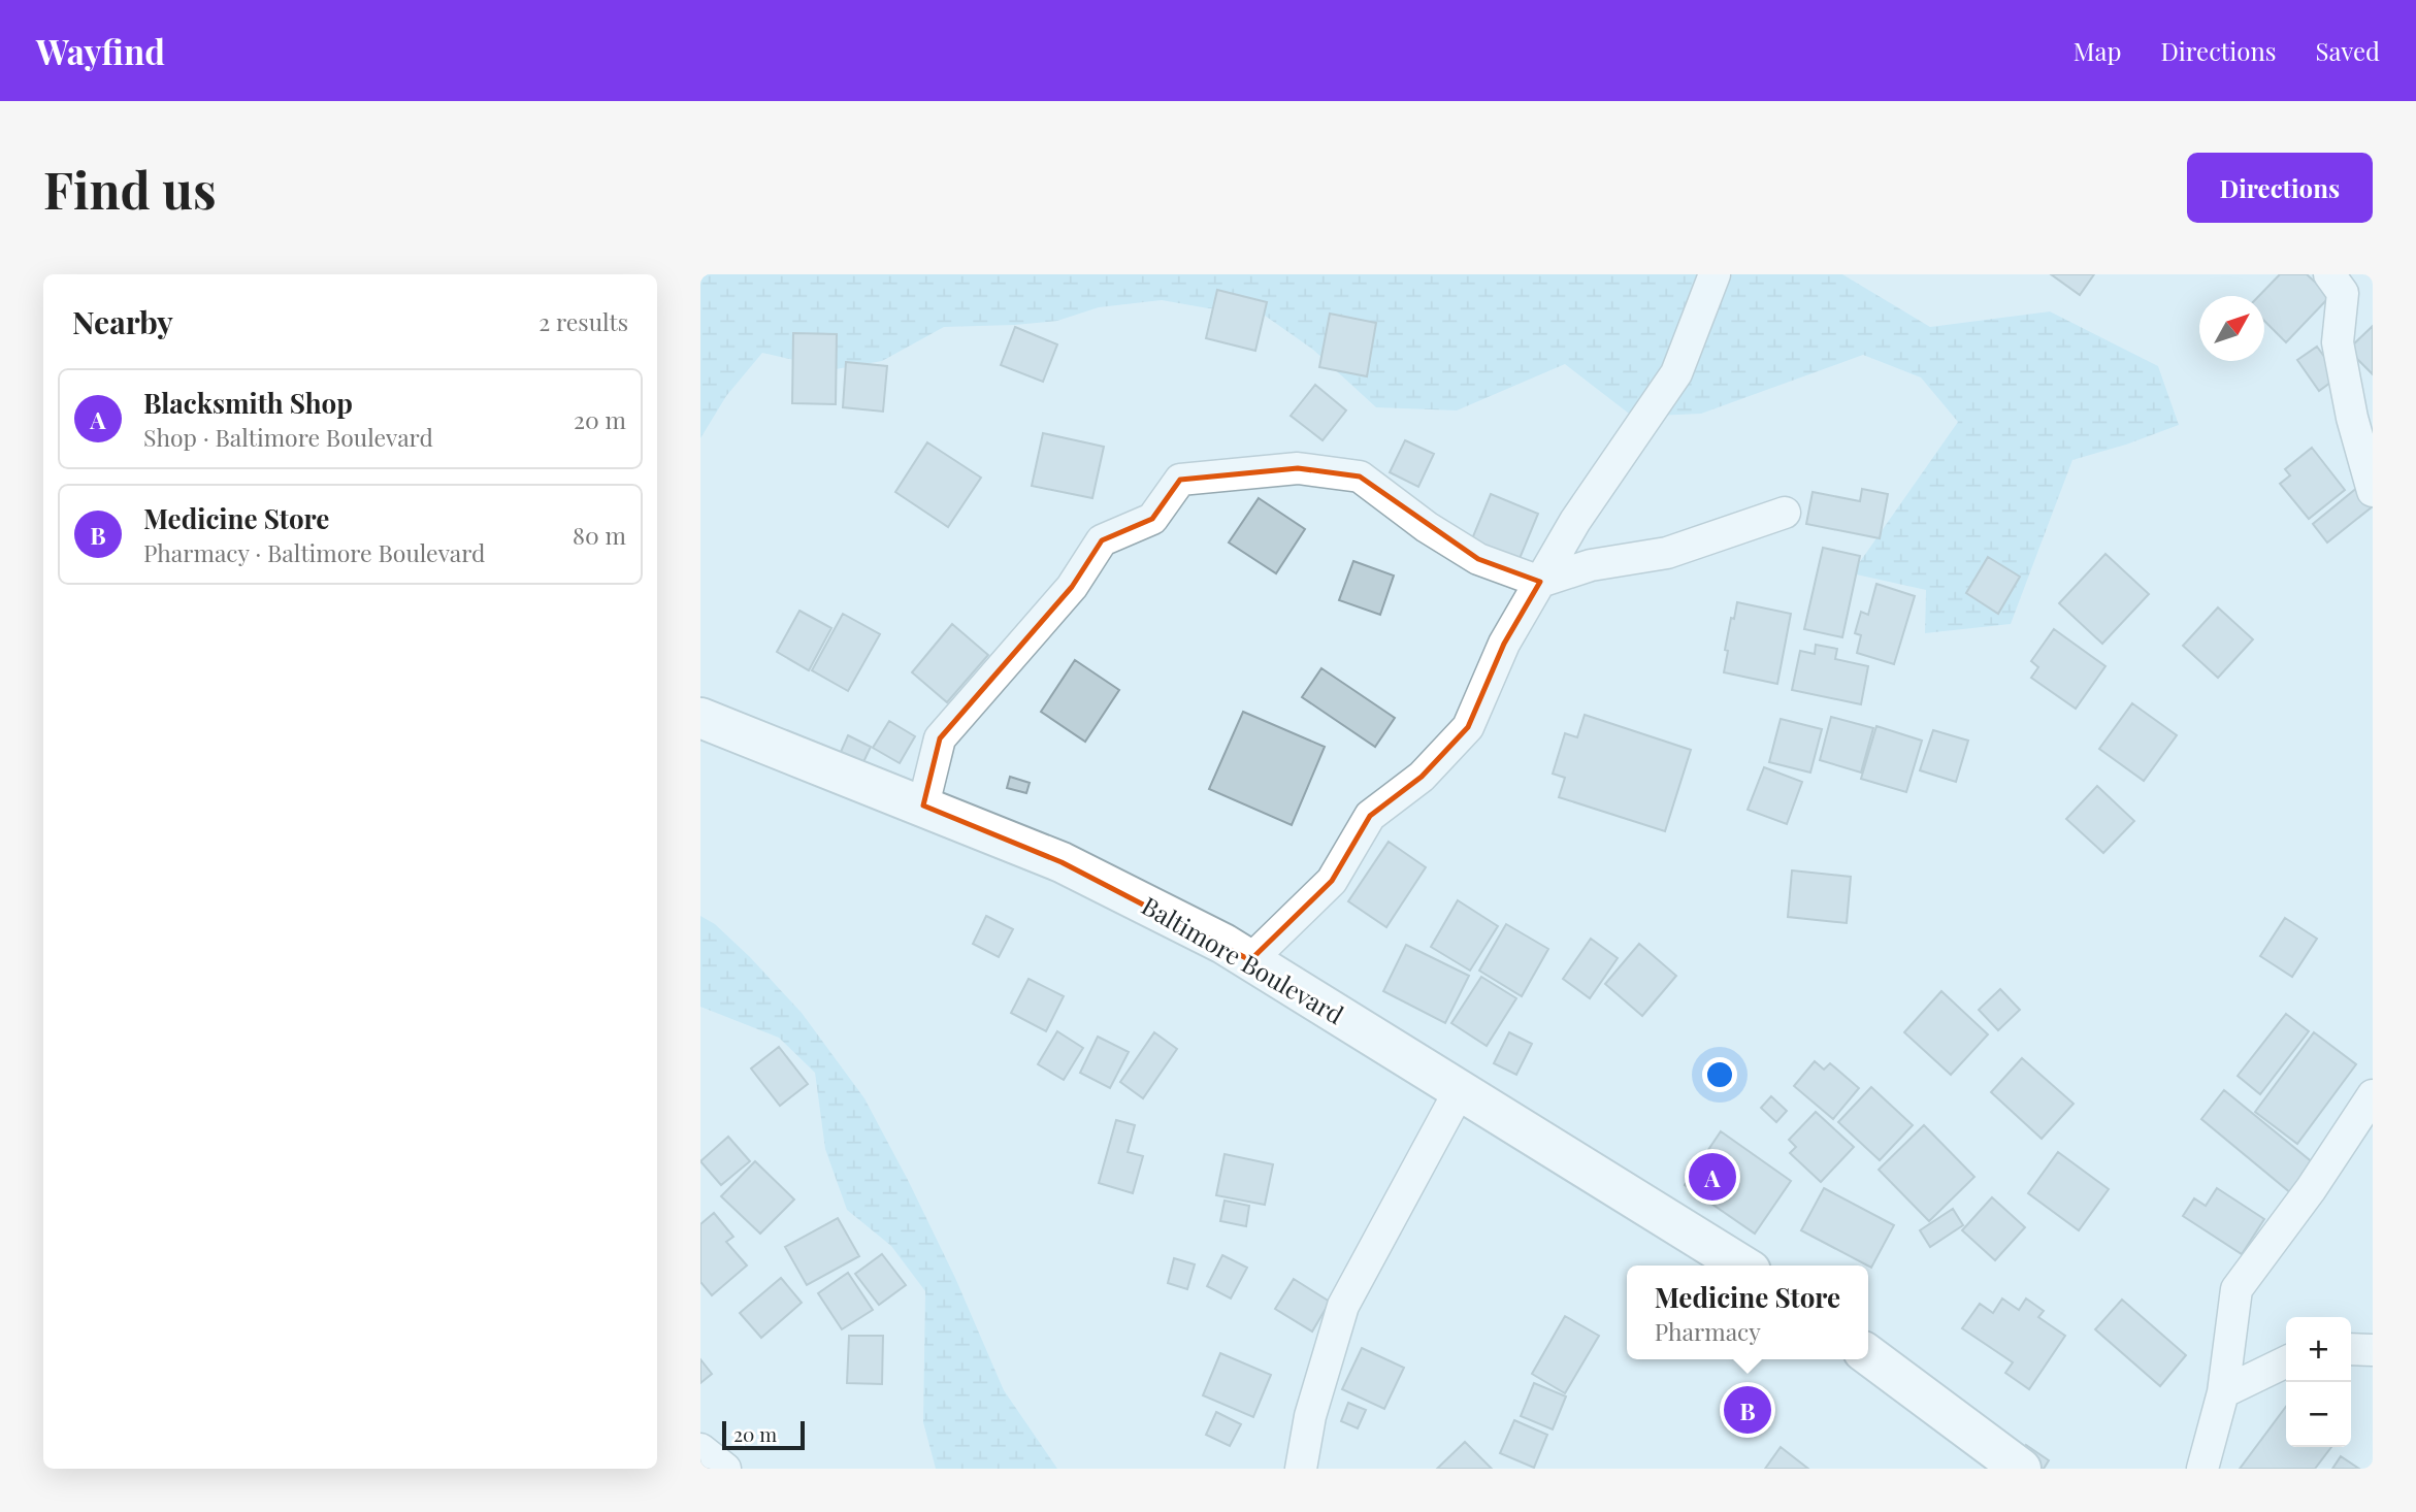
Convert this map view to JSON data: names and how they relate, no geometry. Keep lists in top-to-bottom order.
{
  "streets": {
    "highway": ["Baltimore Boulevard"]
  },
  "scale_bar": "20 m",
  "north": "top right",
  "page": {
    "header": "Wayfind",
    "nav": ["Map", "Directions", "Saved"],
    "buttons": "Directions",
    "title": "Find us",
    "heading": ["Nearby", "2 results"],
    "list": [
      {
        "mark": "A",
        "name": "Blacksmith Shop",
        "note": "Shop · Baltimore Boulevard",
        "value": "20 m"
      },
      {
        "mark": "B",
        "name": "Medicine Store",
        "note": "Pharmacy · Baltimore Boulevard",
        "value": "80 m"
      }
    ],
    "pins": ["A", "B"],
    "popup": ["Medicine Store", "Pharmacy"],
    "map_buttons": ["+", "−"],
    "scale": "20 m"
  }
}
